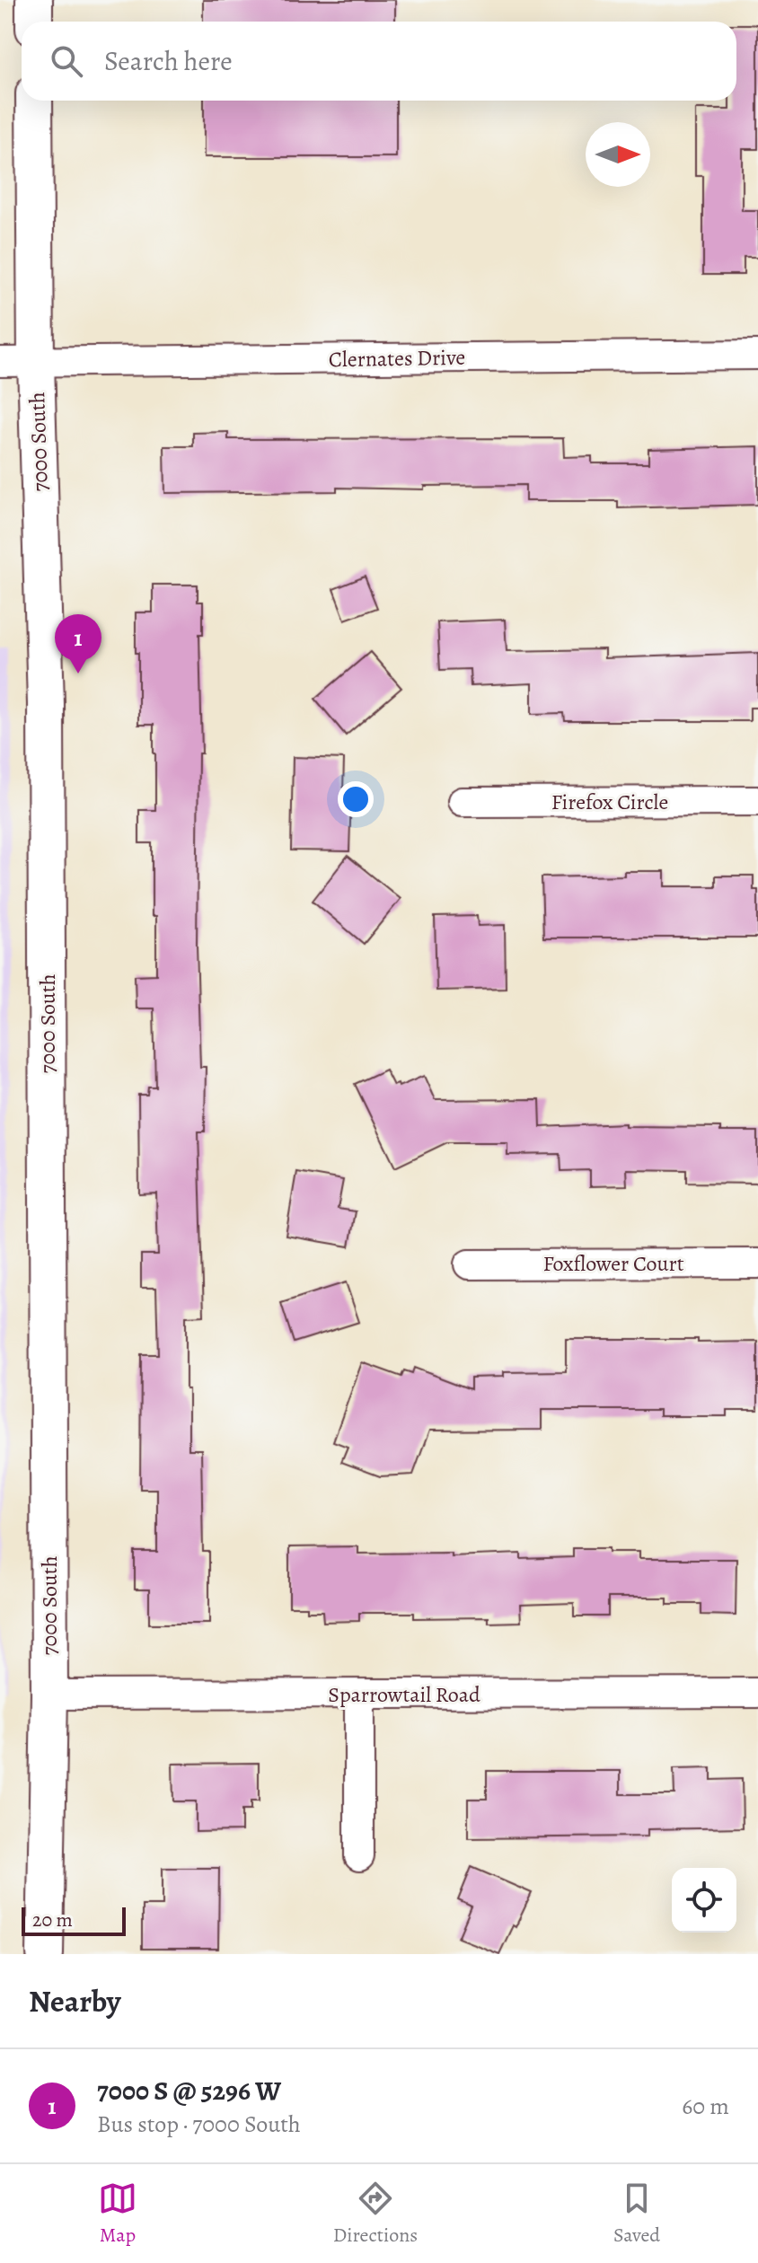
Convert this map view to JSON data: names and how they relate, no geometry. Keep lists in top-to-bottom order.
{
  "streets": {
    "street": [
      "Clernates Drive",
      "7000 South",
      "Firefox Circle",
      "Foxflower Court",
      "Sparrowtail Road"
    ]
  },
  "crossings": [
    ["Clernates Drive", "7000 South"],
    ["7000 South", "Sparrowtail Road"]
  ],
  "scale_bar": "20 m",
  "north": "right",
  "page": {
    "search": "Search here",
    "pins": "1",
    "scale": "20 m",
    "heading": "Nearby",
    "list": [
      {
        "mark": "1",
        "name": "7000 S @ 5296 W",
        "note": "Bus stop · 7000 South",
        "value": "60 m"
      }
    ],
    "nav": ["Map", "Directions", "Saved"]
  }
}
